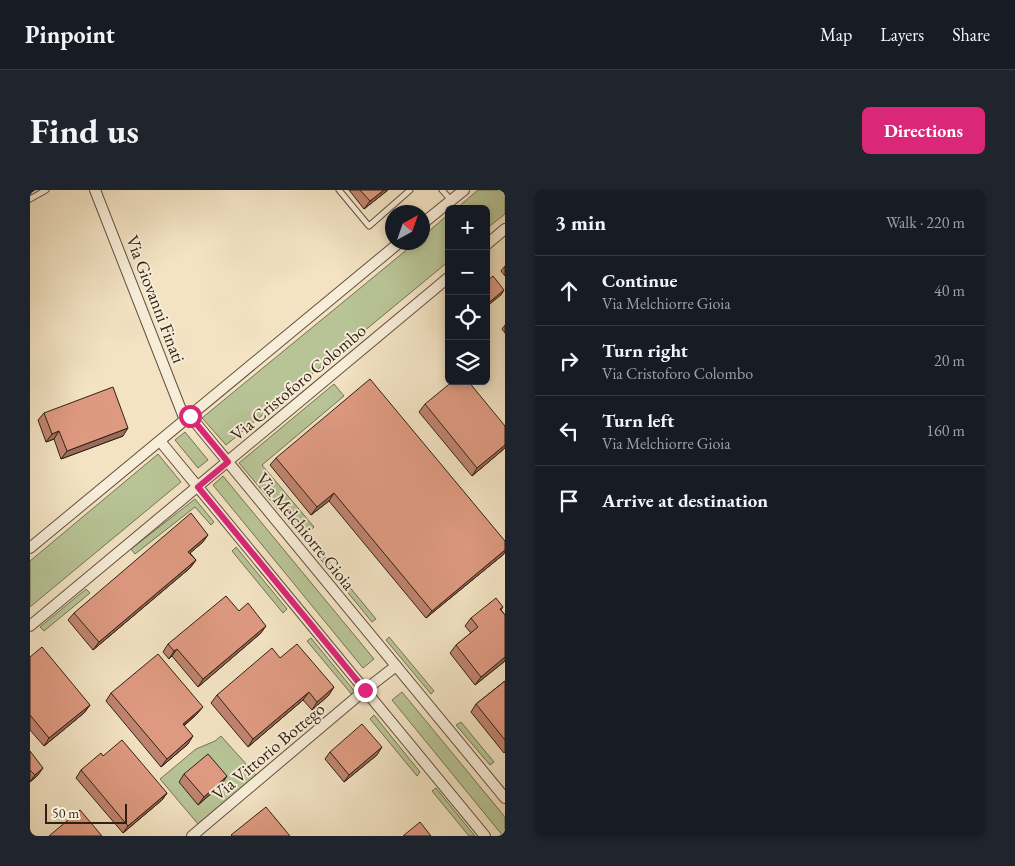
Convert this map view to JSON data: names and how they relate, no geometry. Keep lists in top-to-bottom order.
{
  "streets": {
    "street": [
      "Via Giovanni Finati",
      "Via Cristoforo Colombo",
      "Via Melchiorre Gioia",
      "Via Vittorio Bottego"
    ]
  },
  "crossings": [
    ["Via Giovanni Finati", "Via Melchiorre Gioia"],
    ["Via Cristoforo Colombo", "Via Melchiorre Gioia"]
  ],
  "scale_bar": "50 m",
  "north": "top right",
  "page": {
    "header": "Pinpoint",
    "nav": ["Map", "Layers", "Share"],
    "buttons": "Directions",
    "title": "Find us",
    "heading": ["3 min", "Walk · 220 m"],
    "map_buttons": ["+", "−"],
    "list": [
      ["Continue", "Via Melchiorre Gioia", "40 m"],
      ["Turn right", "Via Cristoforo Colombo", "20 m"],
      ["Turn left", "Via Melchiorre Gioia", "160 m"],
      "Arrive at destination"
    ],
    "scale": "50 m"
  }
}
